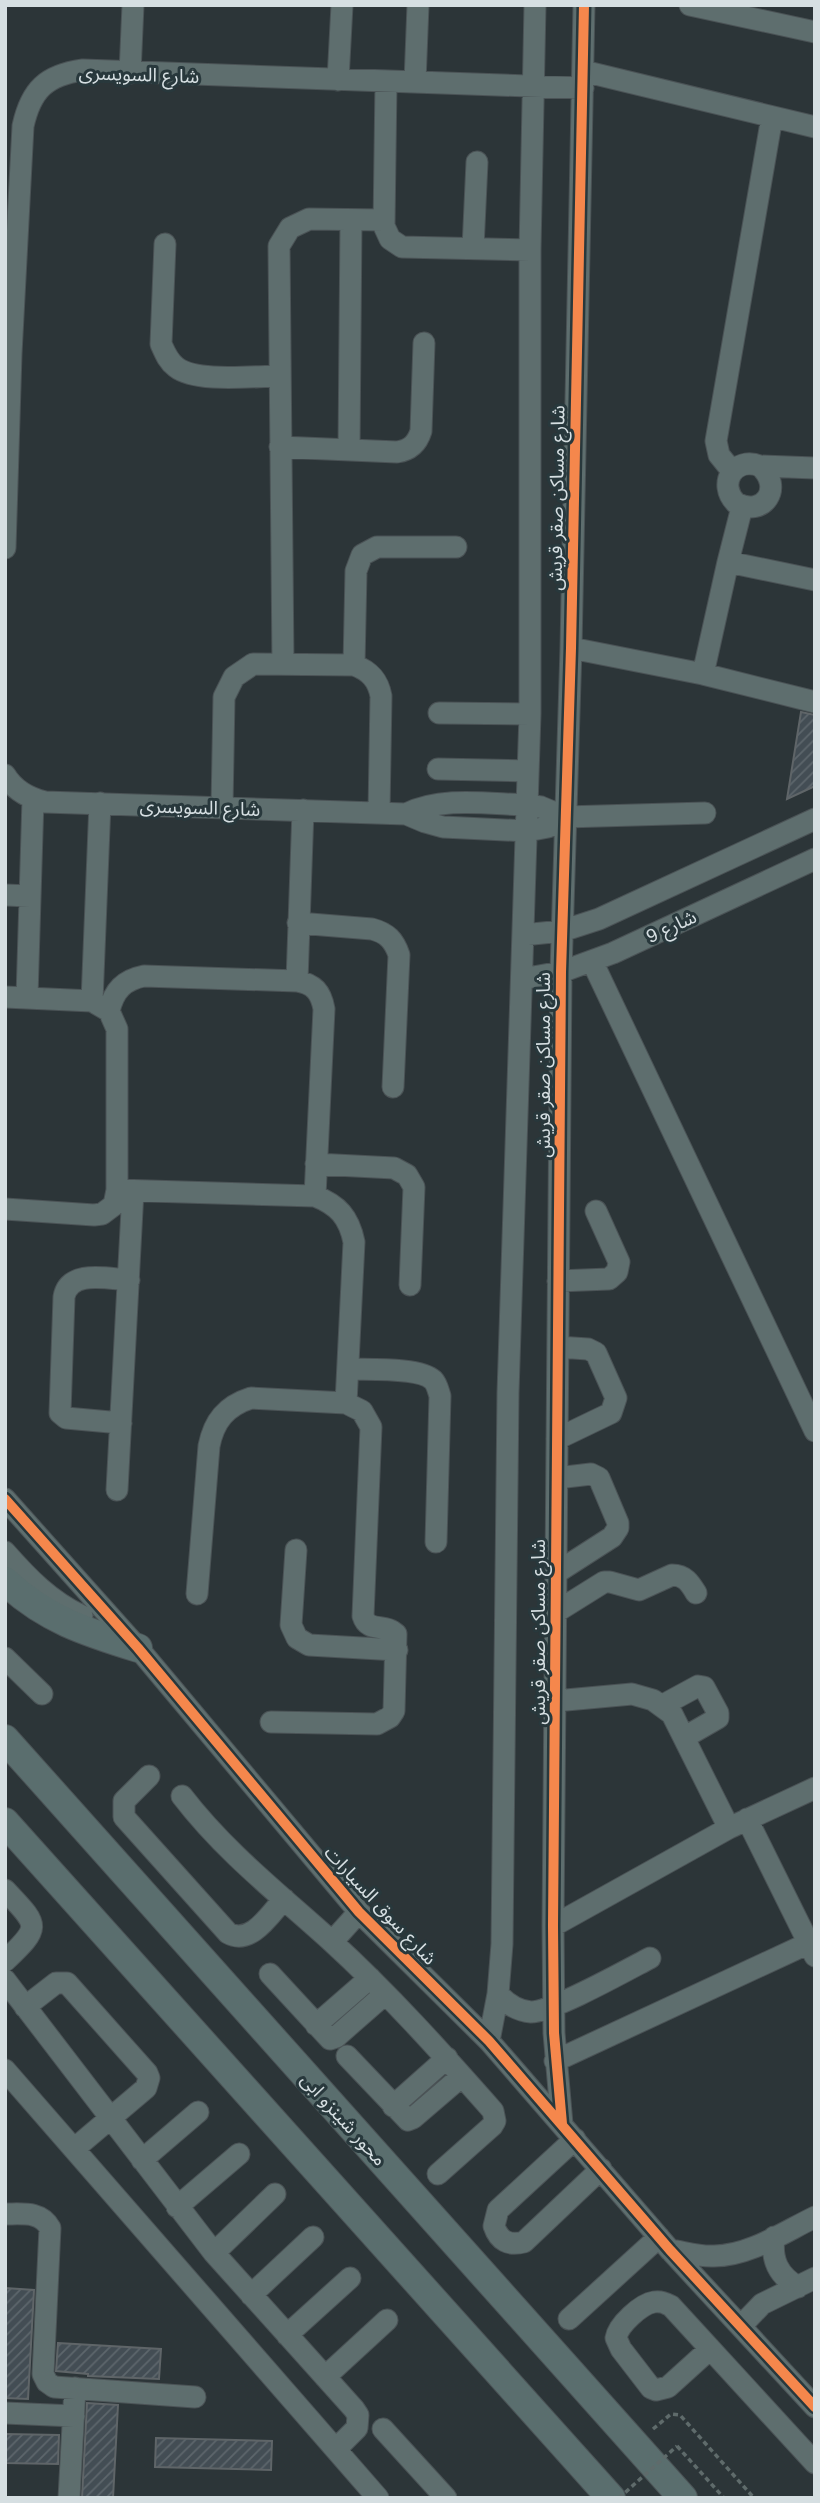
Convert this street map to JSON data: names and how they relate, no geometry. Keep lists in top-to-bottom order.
{
  "streets": {
    "main road": ["محور شينزو ابى"],
    "street": [
      "شارع السويسرى",
      "شارع مساكن صقر قريش",
      "شارع 9",
      "شارع سوق السيارات"
    ]
  },
  "crossings": [
    ["شارع السويسرى", "شارع مساكن صقر قريش"],
    ["شارع مساكن صقر قريش", "شارع 9"],
    ["شارع مساكن صقر قريش", "شارع سوق السيارات"]
  ]
}
